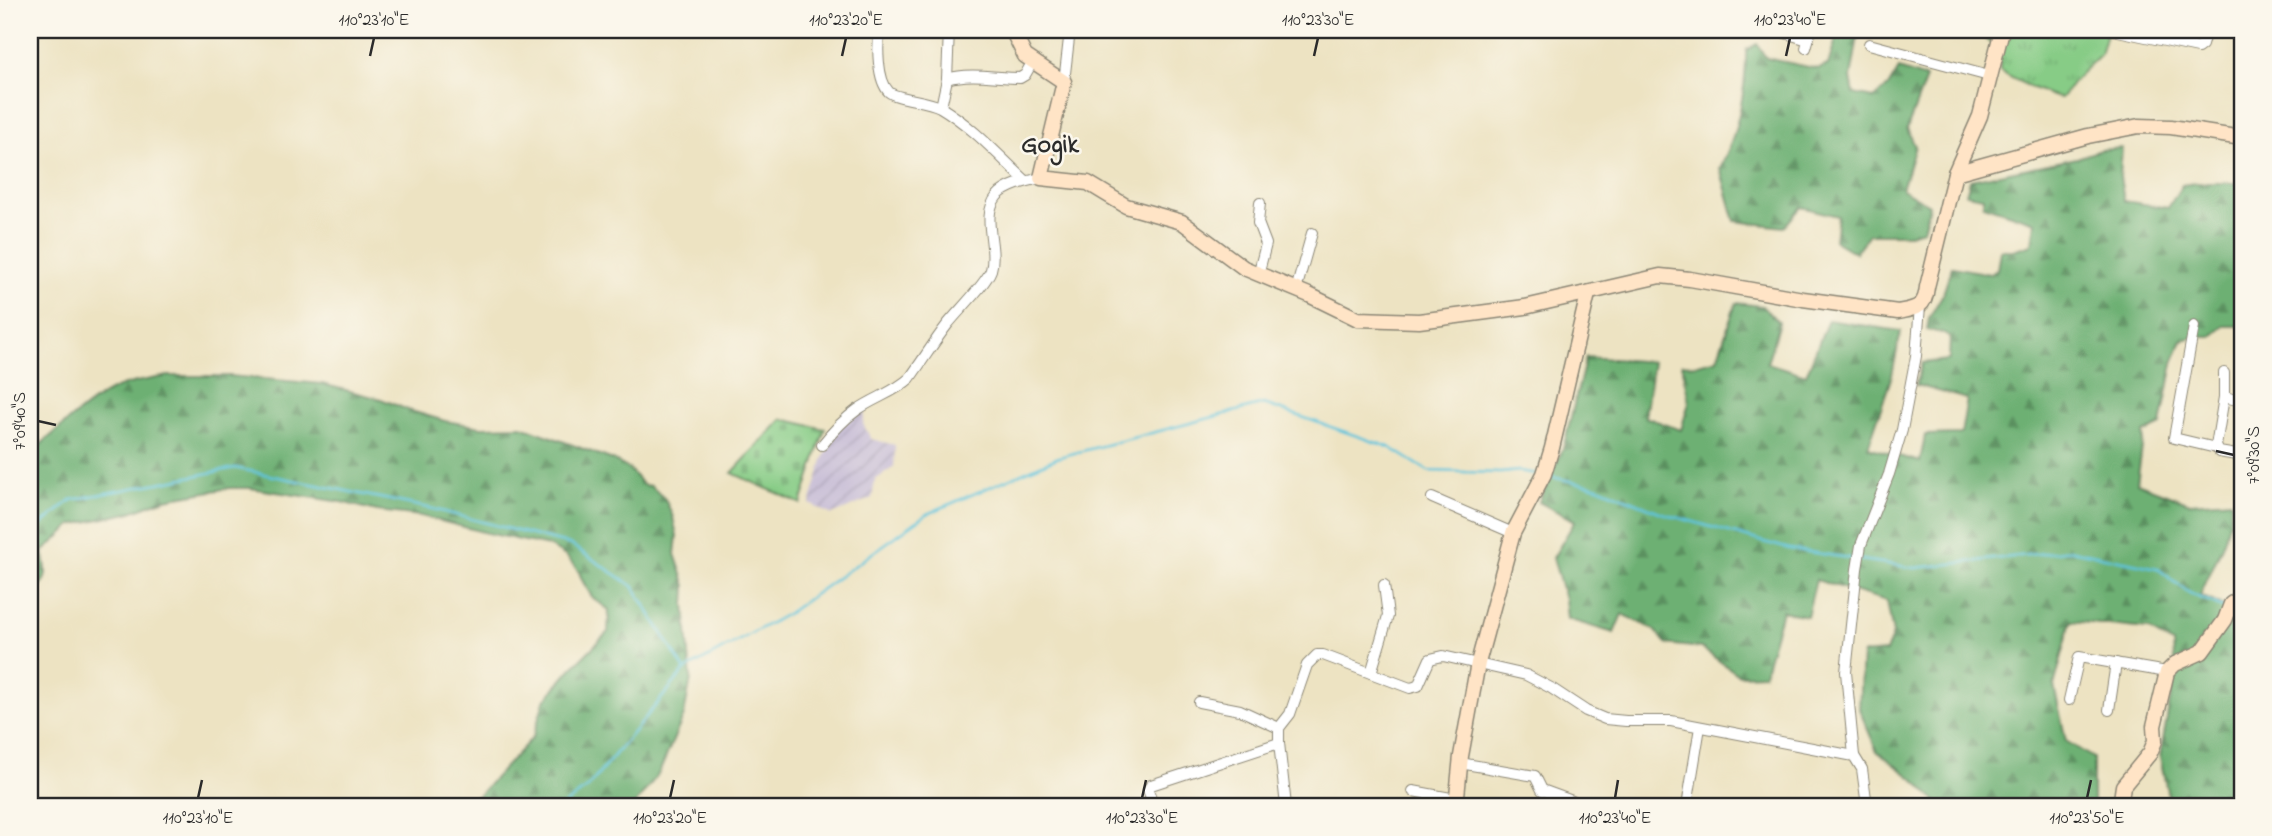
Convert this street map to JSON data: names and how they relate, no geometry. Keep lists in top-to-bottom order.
{
  "districts": ["Gogik"],
  "coordinates": [
    "110°23'10\"E",
    "110°23'20\"E",
    "110°23'30\"E",
    "110°23'40\"E",
    "7°09'40\"S",
    "7°09'30\"S",
    "110°23'50\"E"
  ]
}
